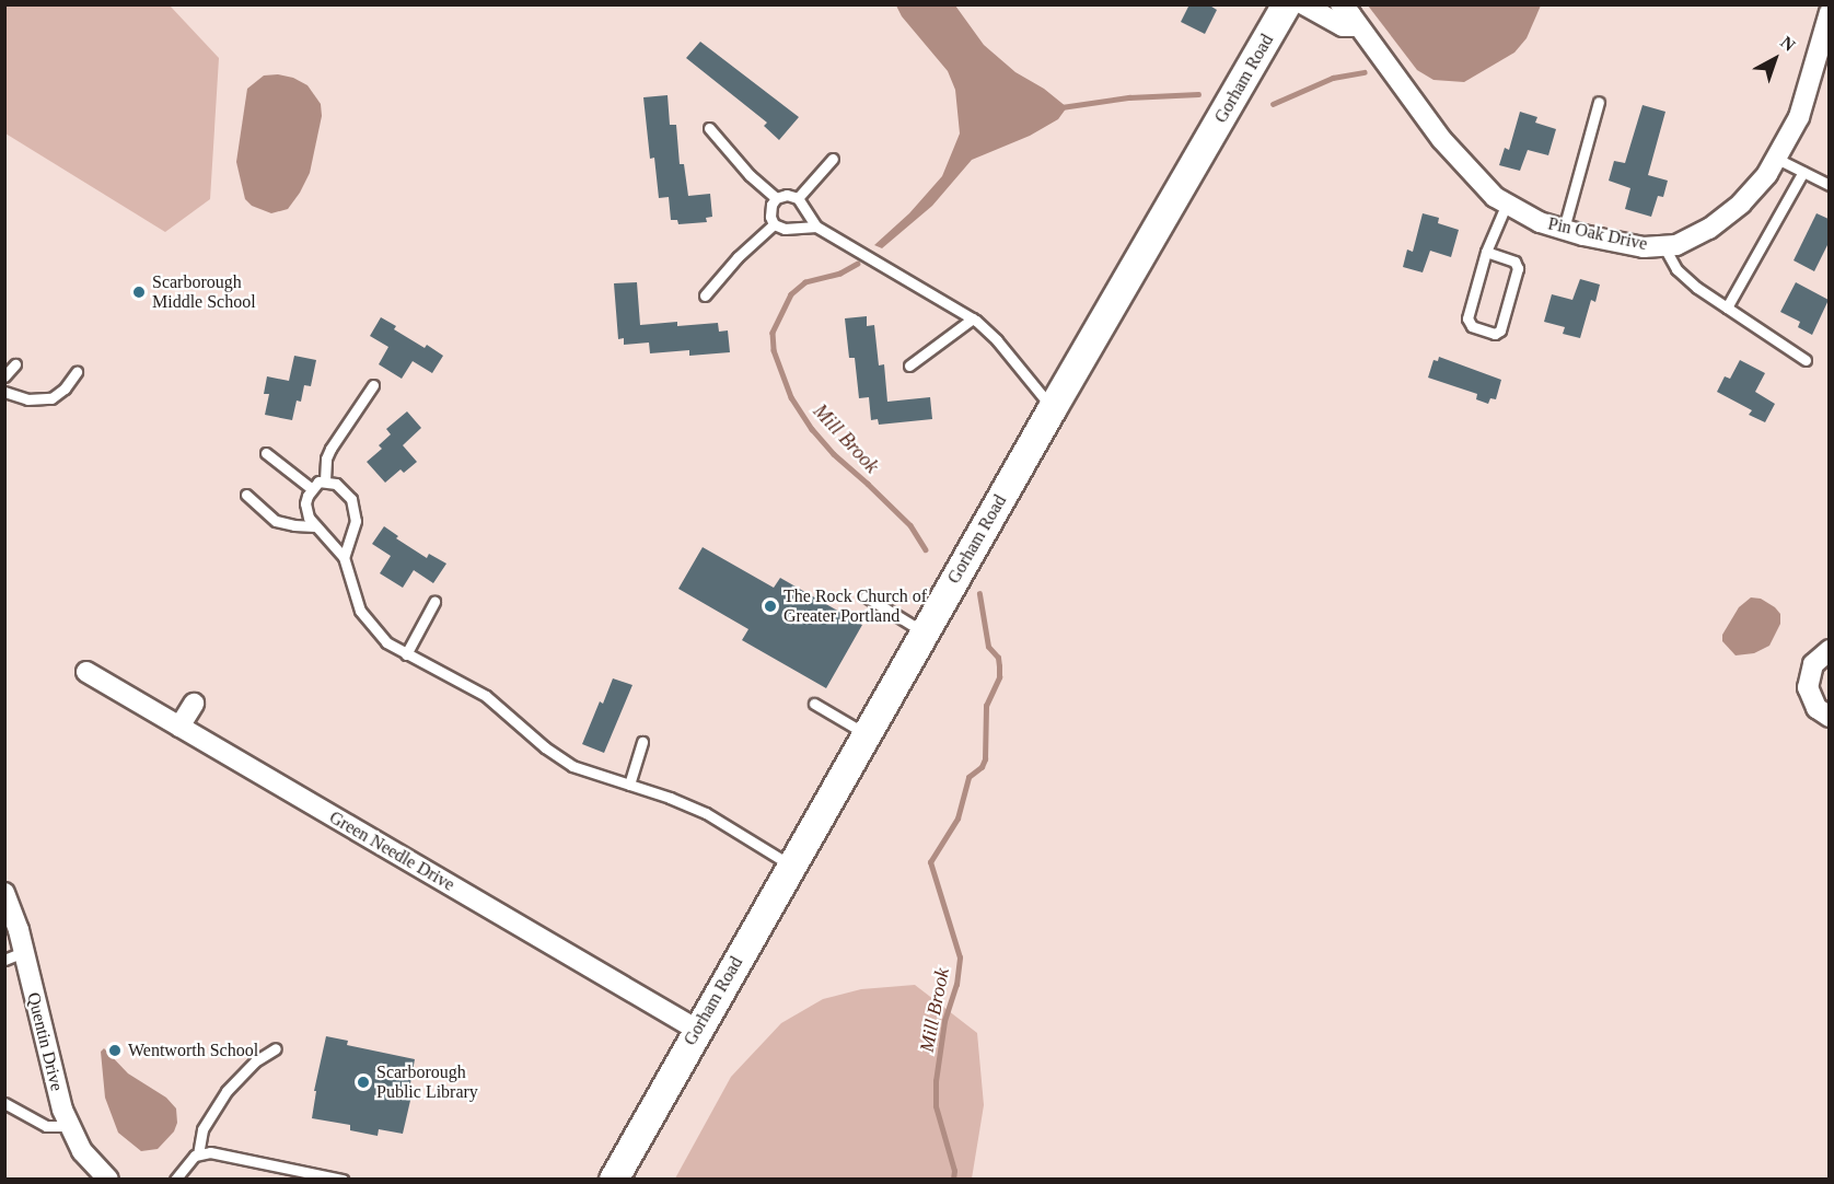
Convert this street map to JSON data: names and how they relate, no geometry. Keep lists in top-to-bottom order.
{
  "streets": {
    "main road": ["Gorham Road"],
    "street": ["Pin Oak Drive", "Green Needle Drive", "Quentin Drive"]
  },
  "crossings": [
    ["Gorham Road", "Green Needle Drive"]
  ],
  "water": ["Mill Brook"],
  "places": [
    "Scarborough Middle School",
    "The Rock Church of Greater Portland",
    "Wentworth School",
    "Scarborough Public Library"
  ],
  "north": "top right"
}
